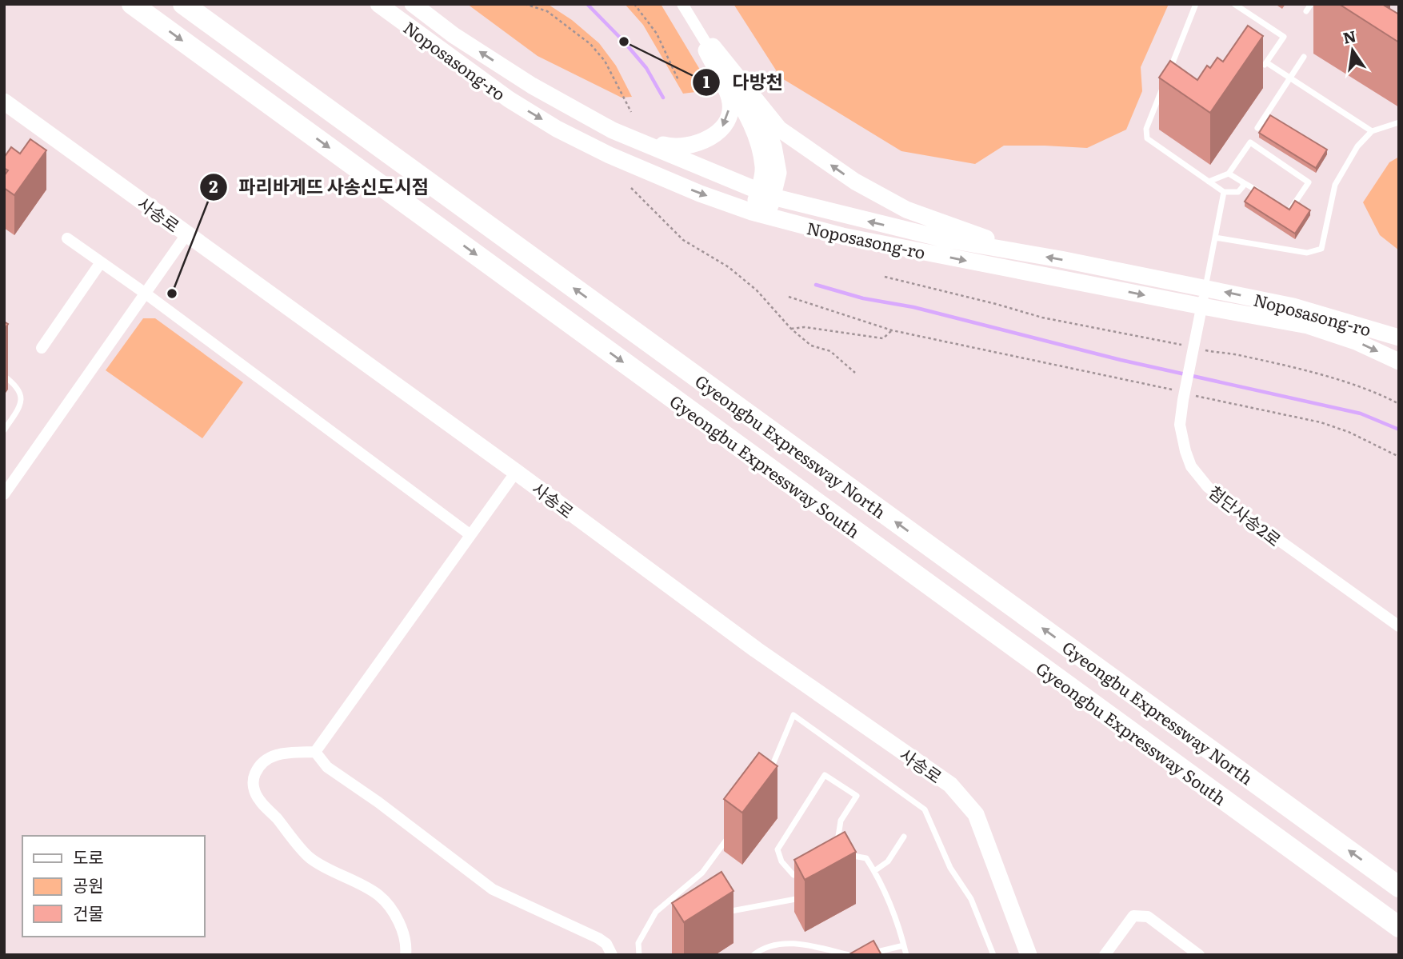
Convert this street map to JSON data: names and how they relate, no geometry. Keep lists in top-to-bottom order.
{
  "streets": {
    "highway": ["Gyeongbu Expressway North", "Gyeongbu Expressway South"],
    "main road": ["Noposasong-ro", "사송로"],
    "street": ["첨단사송2로"]
  },
  "crossings": [
    ["Noposasong-ro", "첨단사송2로"]
  ],
  "one_way": ["Gyeongbu Expressway North", "Gyeongbu Expressway South"],
  "places": ["다방천", "파리바게뜨 사송신도시점"],
  "legend": ["도로", "공원", "건물"],
  "north": "top"
}
